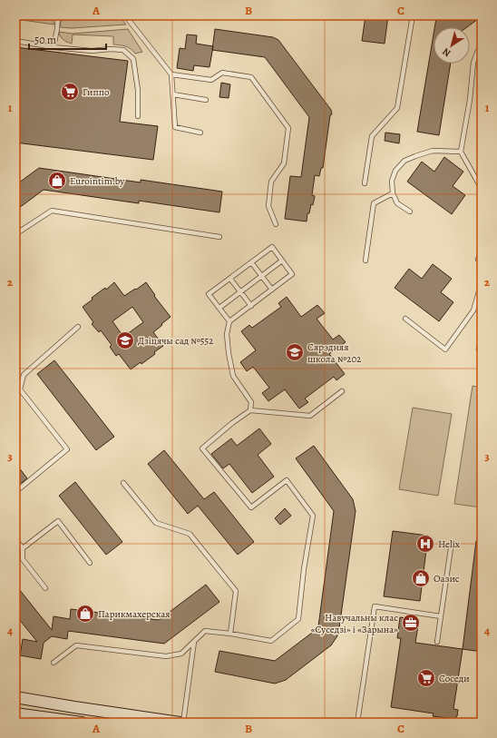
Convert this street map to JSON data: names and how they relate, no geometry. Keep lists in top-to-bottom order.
{
  "places": {
    "supermarket": ["Гиппо", "Соседи"],
    "shop": ["Eurointim.by", "Оазис", "Парикмахерская"],
    "school or university": ["Дзіцячы сад №552", "Сярэдняя школа №202"],
    "hospital": ["Helix"],
    "office": ["Навучальны клас «Суседзі» і «Зарына»"]
  },
  "scale_bar": "50 m",
  "north": "bottom left",
  "grid": {
    "columns": ["A", "B", "C"],
    "rows": [
      "1",
      "2",
      "3",
      "4"
    ]
  }
}
